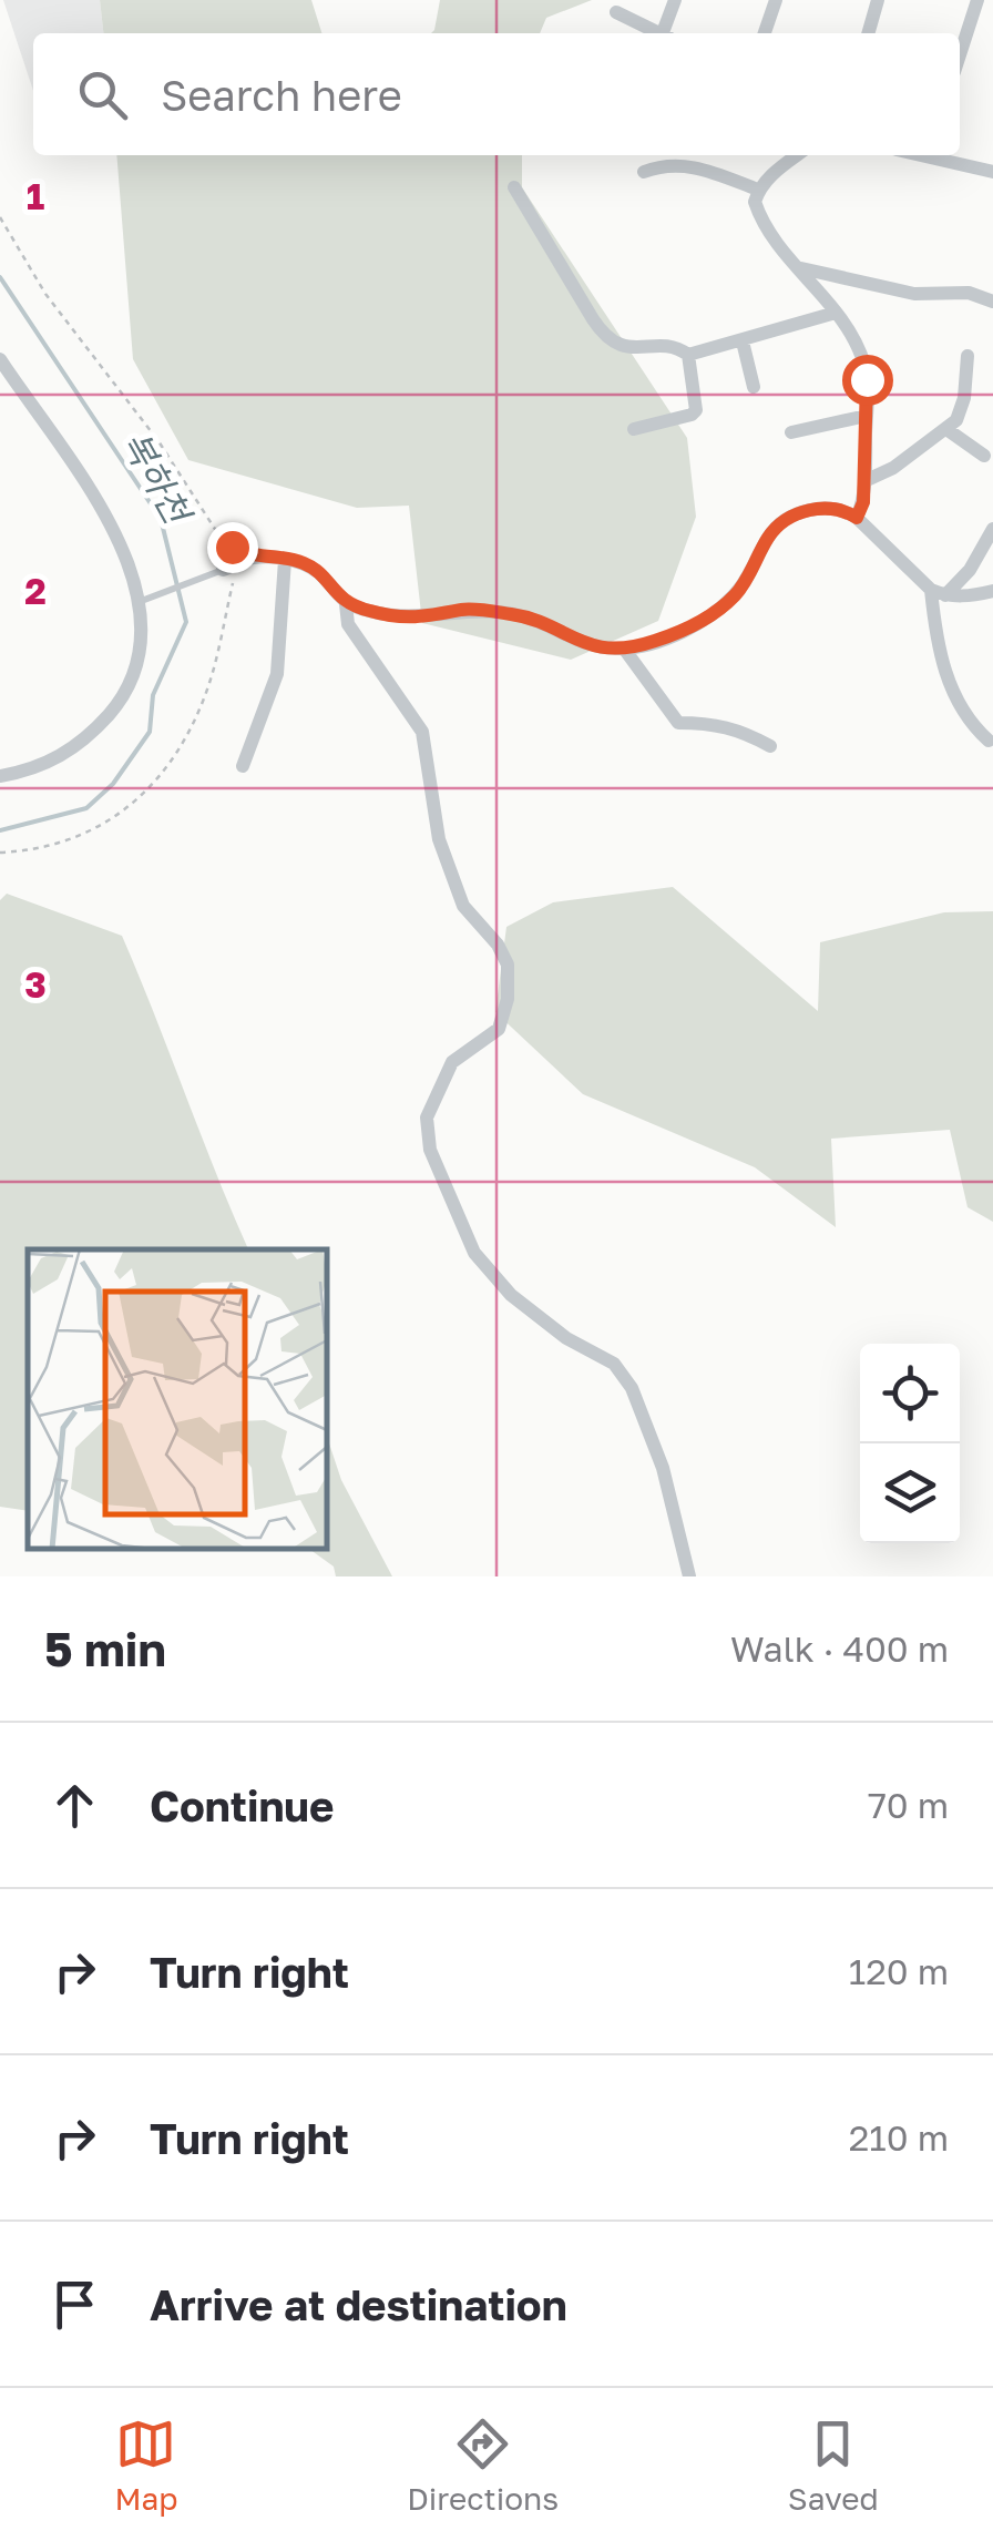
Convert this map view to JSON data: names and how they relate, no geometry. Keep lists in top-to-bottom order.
{
  "water": ["복하천"],
  "page": {
    "search": "Search here",
    "heading": ["5 min", "Walk · 400 m"],
    "list": [
      ["Continue", "70 m"],
      ["Turn right", "120 m"],
      ["Turn right", "210 m"],
      "Arrive at destination"
    ],
    "nav": ["Map", "Directions", "Saved"]
  },
  "grid": {
    "rows": ["1", "2", "3"]
  }
}
